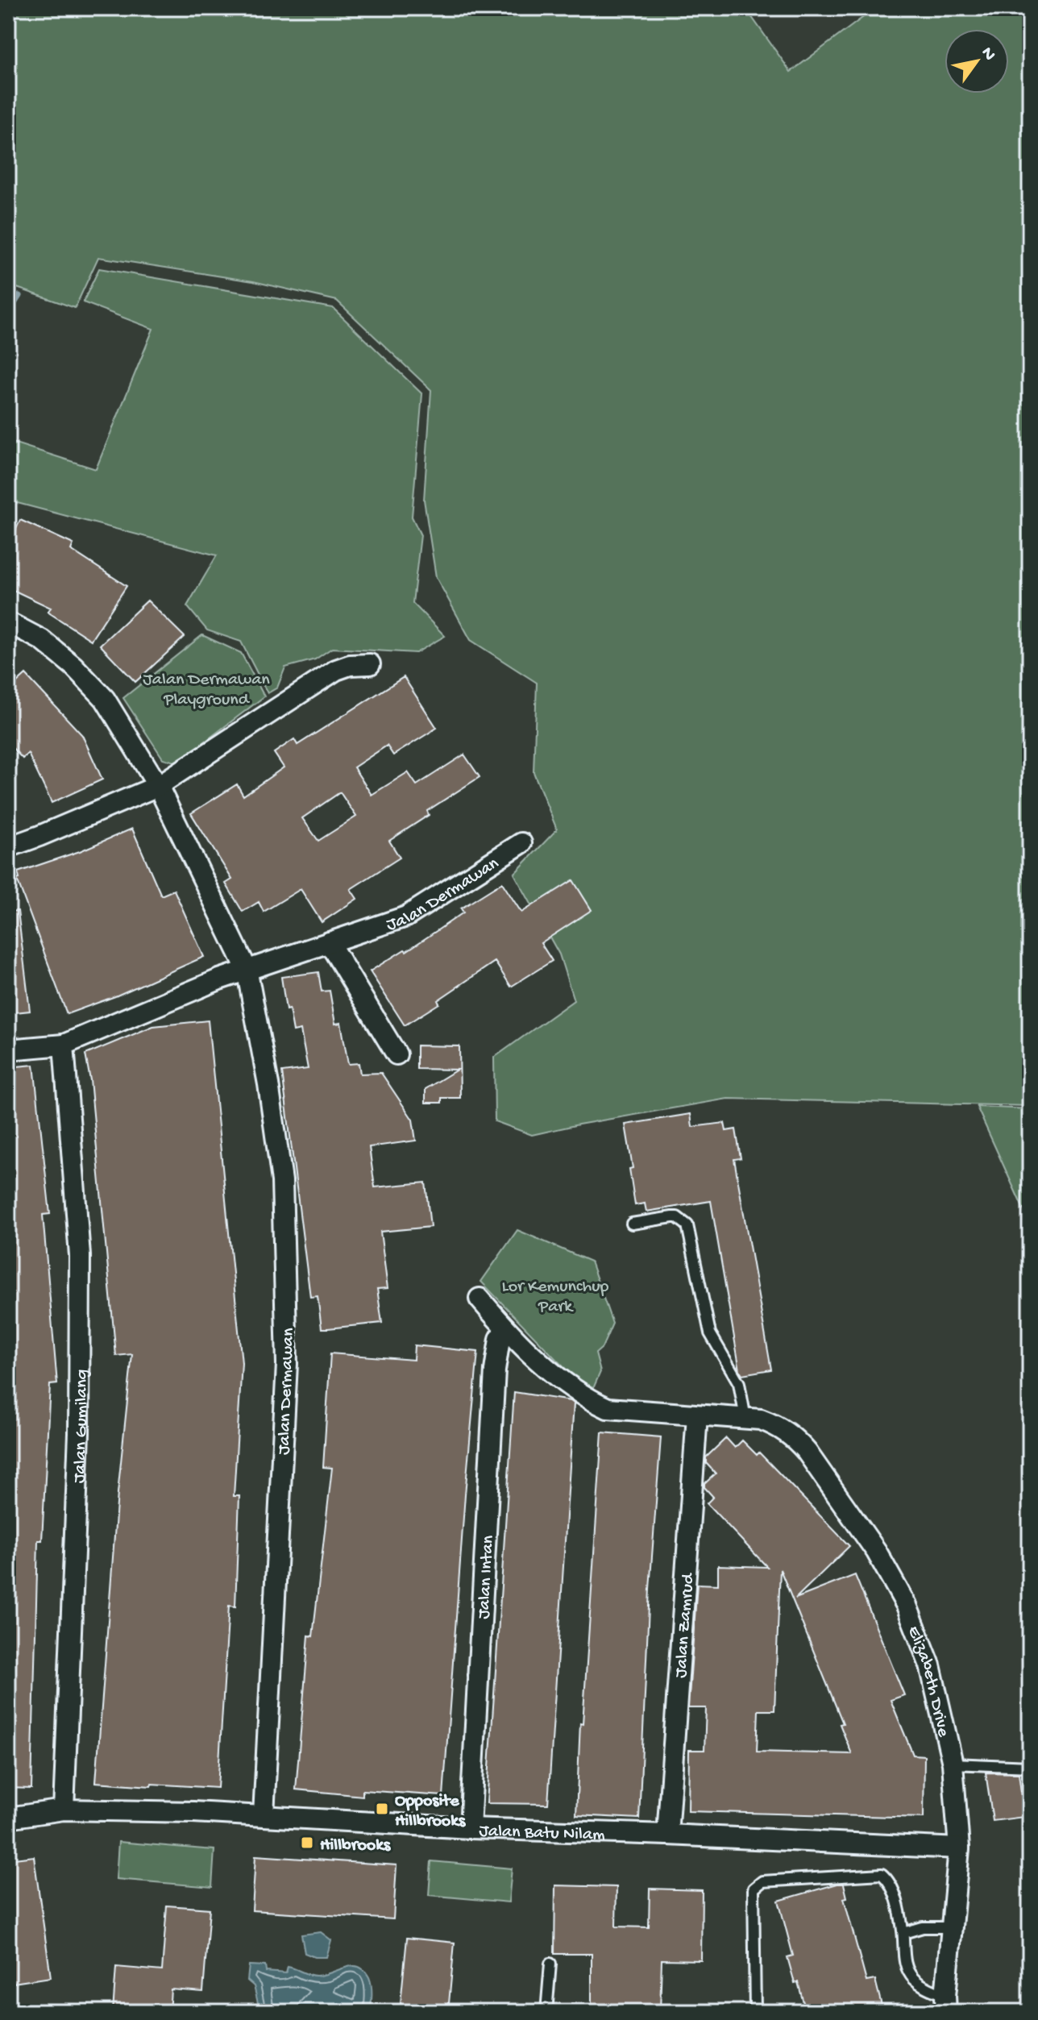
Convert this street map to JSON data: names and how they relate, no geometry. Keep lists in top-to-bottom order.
{
  "streets": {
    "street": [
      "Jalan Dermawan",
      "Jalan Gumilang",
      "Jalan Intan",
      "Jalan Zamrud",
      "Elizabeth Drive",
      "Jalan Batu Nilam"
    ]
  },
  "crossings": [
    ["Jalan Dermawan", "Jalan Gumilang"],
    ["Jalan Dermawan", "Jalan Batu Nilam"],
    ["Jalan Gumilang", "Jalan Batu Nilam"],
    ["Jalan Intan", "Elizabeth Drive"],
    ["Jalan Intan", "Jalan Batu Nilam"],
    ["Jalan Zamrud", "Elizabeth Drive"],
    ["Jalan Zamrud", "Jalan Batu Nilam"],
    ["Elizabeth Drive", "Jalan Batu Nilam"]
  ],
  "parks": ["Jalan Dermawan Playground", "Lor Kemunchup Park"],
  "places": {
    "transit": ["Opposite Hillbrooks", "Hillbrooks"]
  },
  "north": "top right"
}
